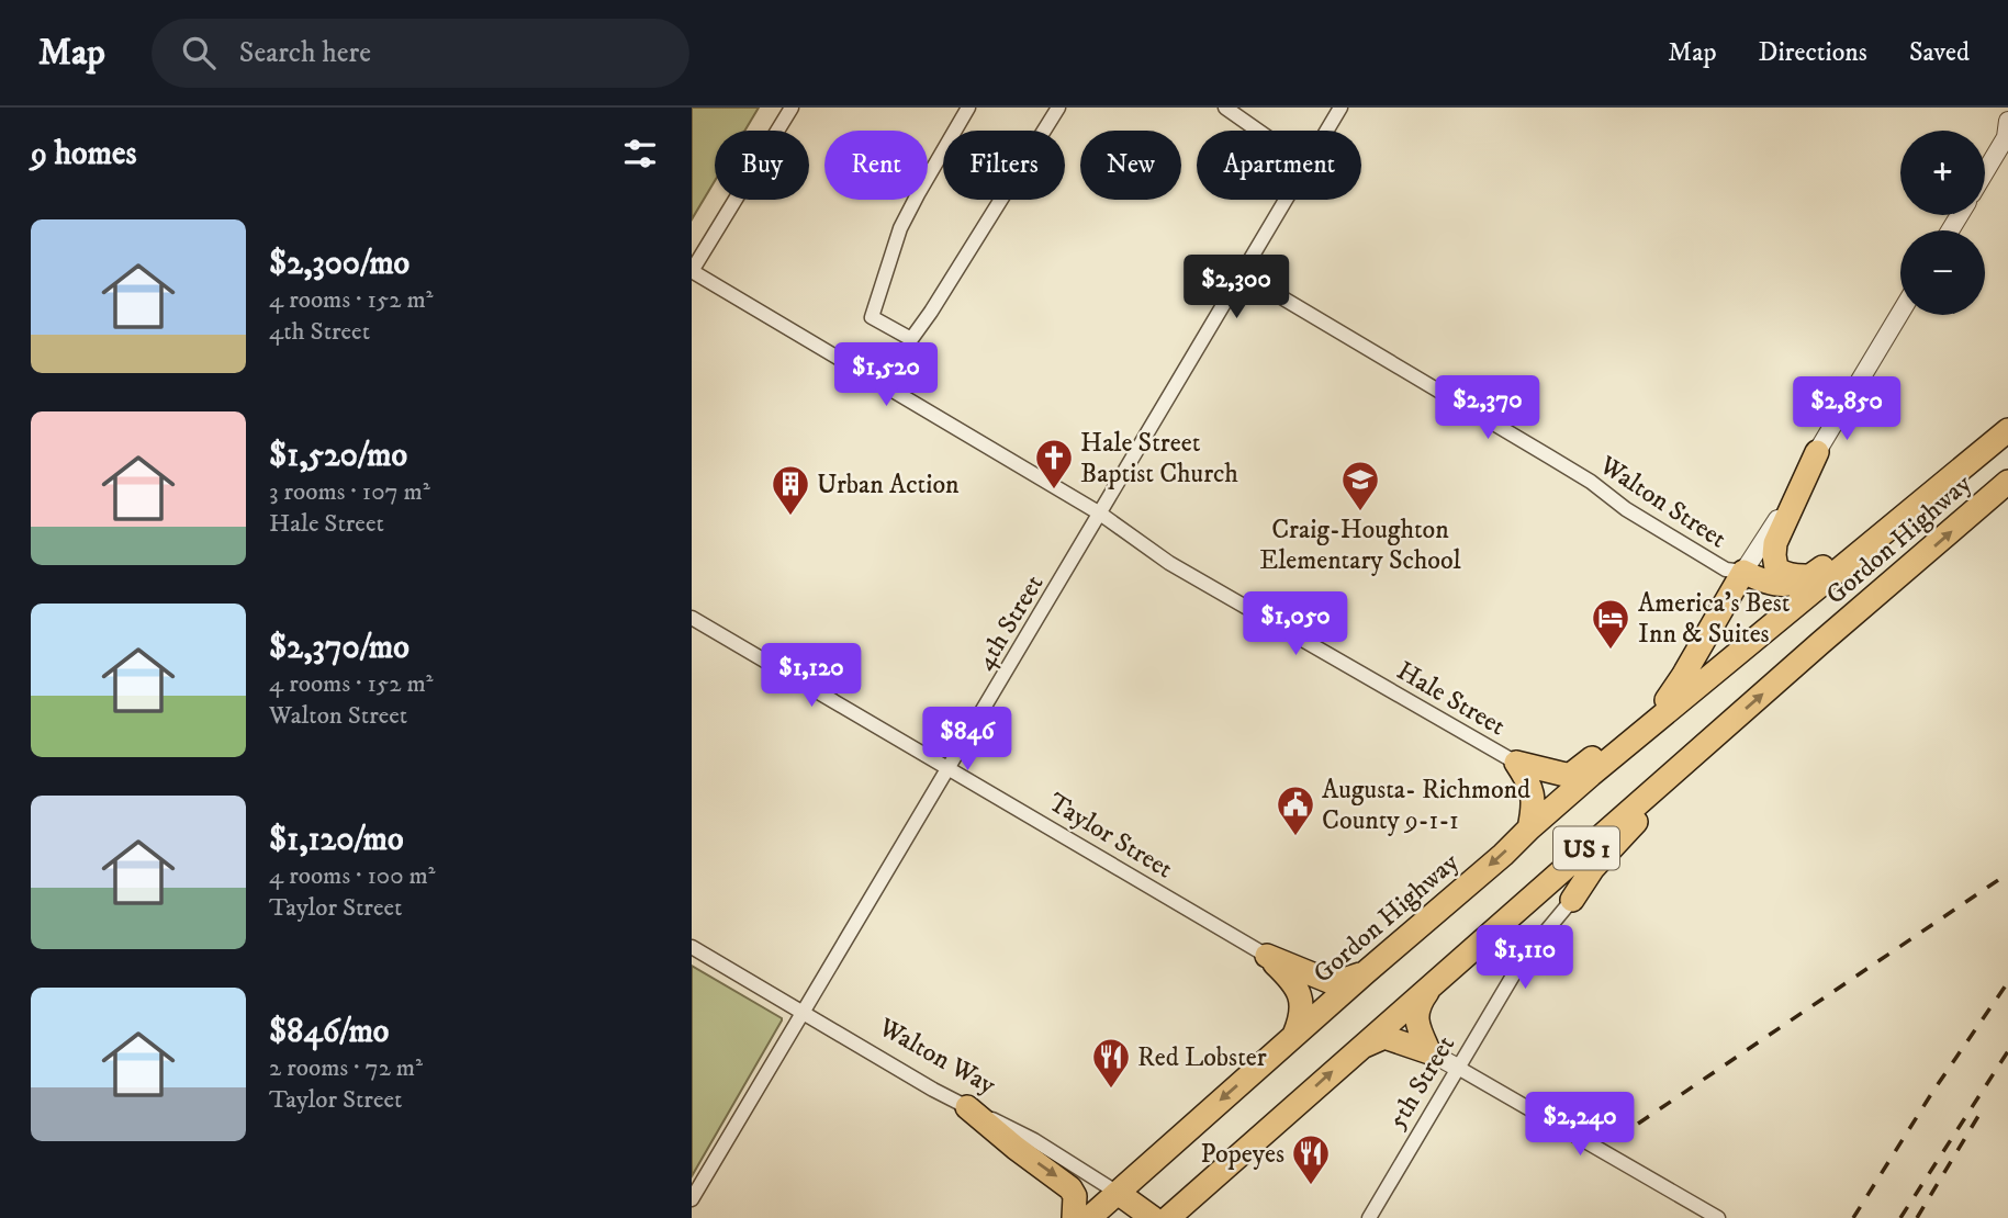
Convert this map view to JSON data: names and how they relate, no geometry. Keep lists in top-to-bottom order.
{
  "streets": {
    "main road": ["Gordon Highway", "US 1", "Walton Way"],
    "street": [
      "Walton Street",
      "4th Street",
      "Hale Street",
      "Taylor Street",
      "5th Street"
    ]
  },
  "crossings": [
    ["Walton Street", "4th Street"],
    ["Gordon Highway", "Walton Way"],
    ["4th Street", "Hale Street"],
    ["4th Street", "Taylor Street"],
    ["4th Street", "Walton Way"]
  ],
  "places": {
    "church": ["Hale Street Baptist Church"],
    "school or university": ["Craig-Houghton Elementary School"],
    "building": ["Urban Action"],
    "hotel": ["America's Best Inn & Suites"],
    "public building": ["Augusta- Richmond County 9-1-1"],
    "restaurant": ["Red Lobster", "Popeyes"]
  },
  "page": {
    "header": "Map",
    "search": "Search here",
    "nav": ["Map", "Directions", "Saved"],
    "heading": "9 homes",
    "map_buttons": ["+", "−"],
    "chip": [
      "Buy",
      "Rent",
      "Filters",
      "New",
      "Apartment"
    ],
    "list": [
      {
        "name": "$2,300/mo",
        "note": "4 rooms · 152 m² · 4th Street"
      },
      {
        "name": "$1,520/mo",
        "note": "3 rooms · 107 m² · Hale Street"
      },
      {
        "name": "$2,370/mo",
        "note": "4 rooms · 152 m² · Walton Street"
      },
      {
        "name": "$1,120/mo",
        "note": "4 rooms · 100 m² · Taylor Street"
      },
      {
        "name": "$846/mo",
        "note": "2 rooms · 72 m² · Taylor Street"
      }
    ],
    "price": [
      "$2,300",
      "$1,520",
      "$2,370",
      "$2,850",
      "$1,050",
      "$1,120",
      "$846",
      "$1,110",
      "$2,240"
    ]
  }
}
